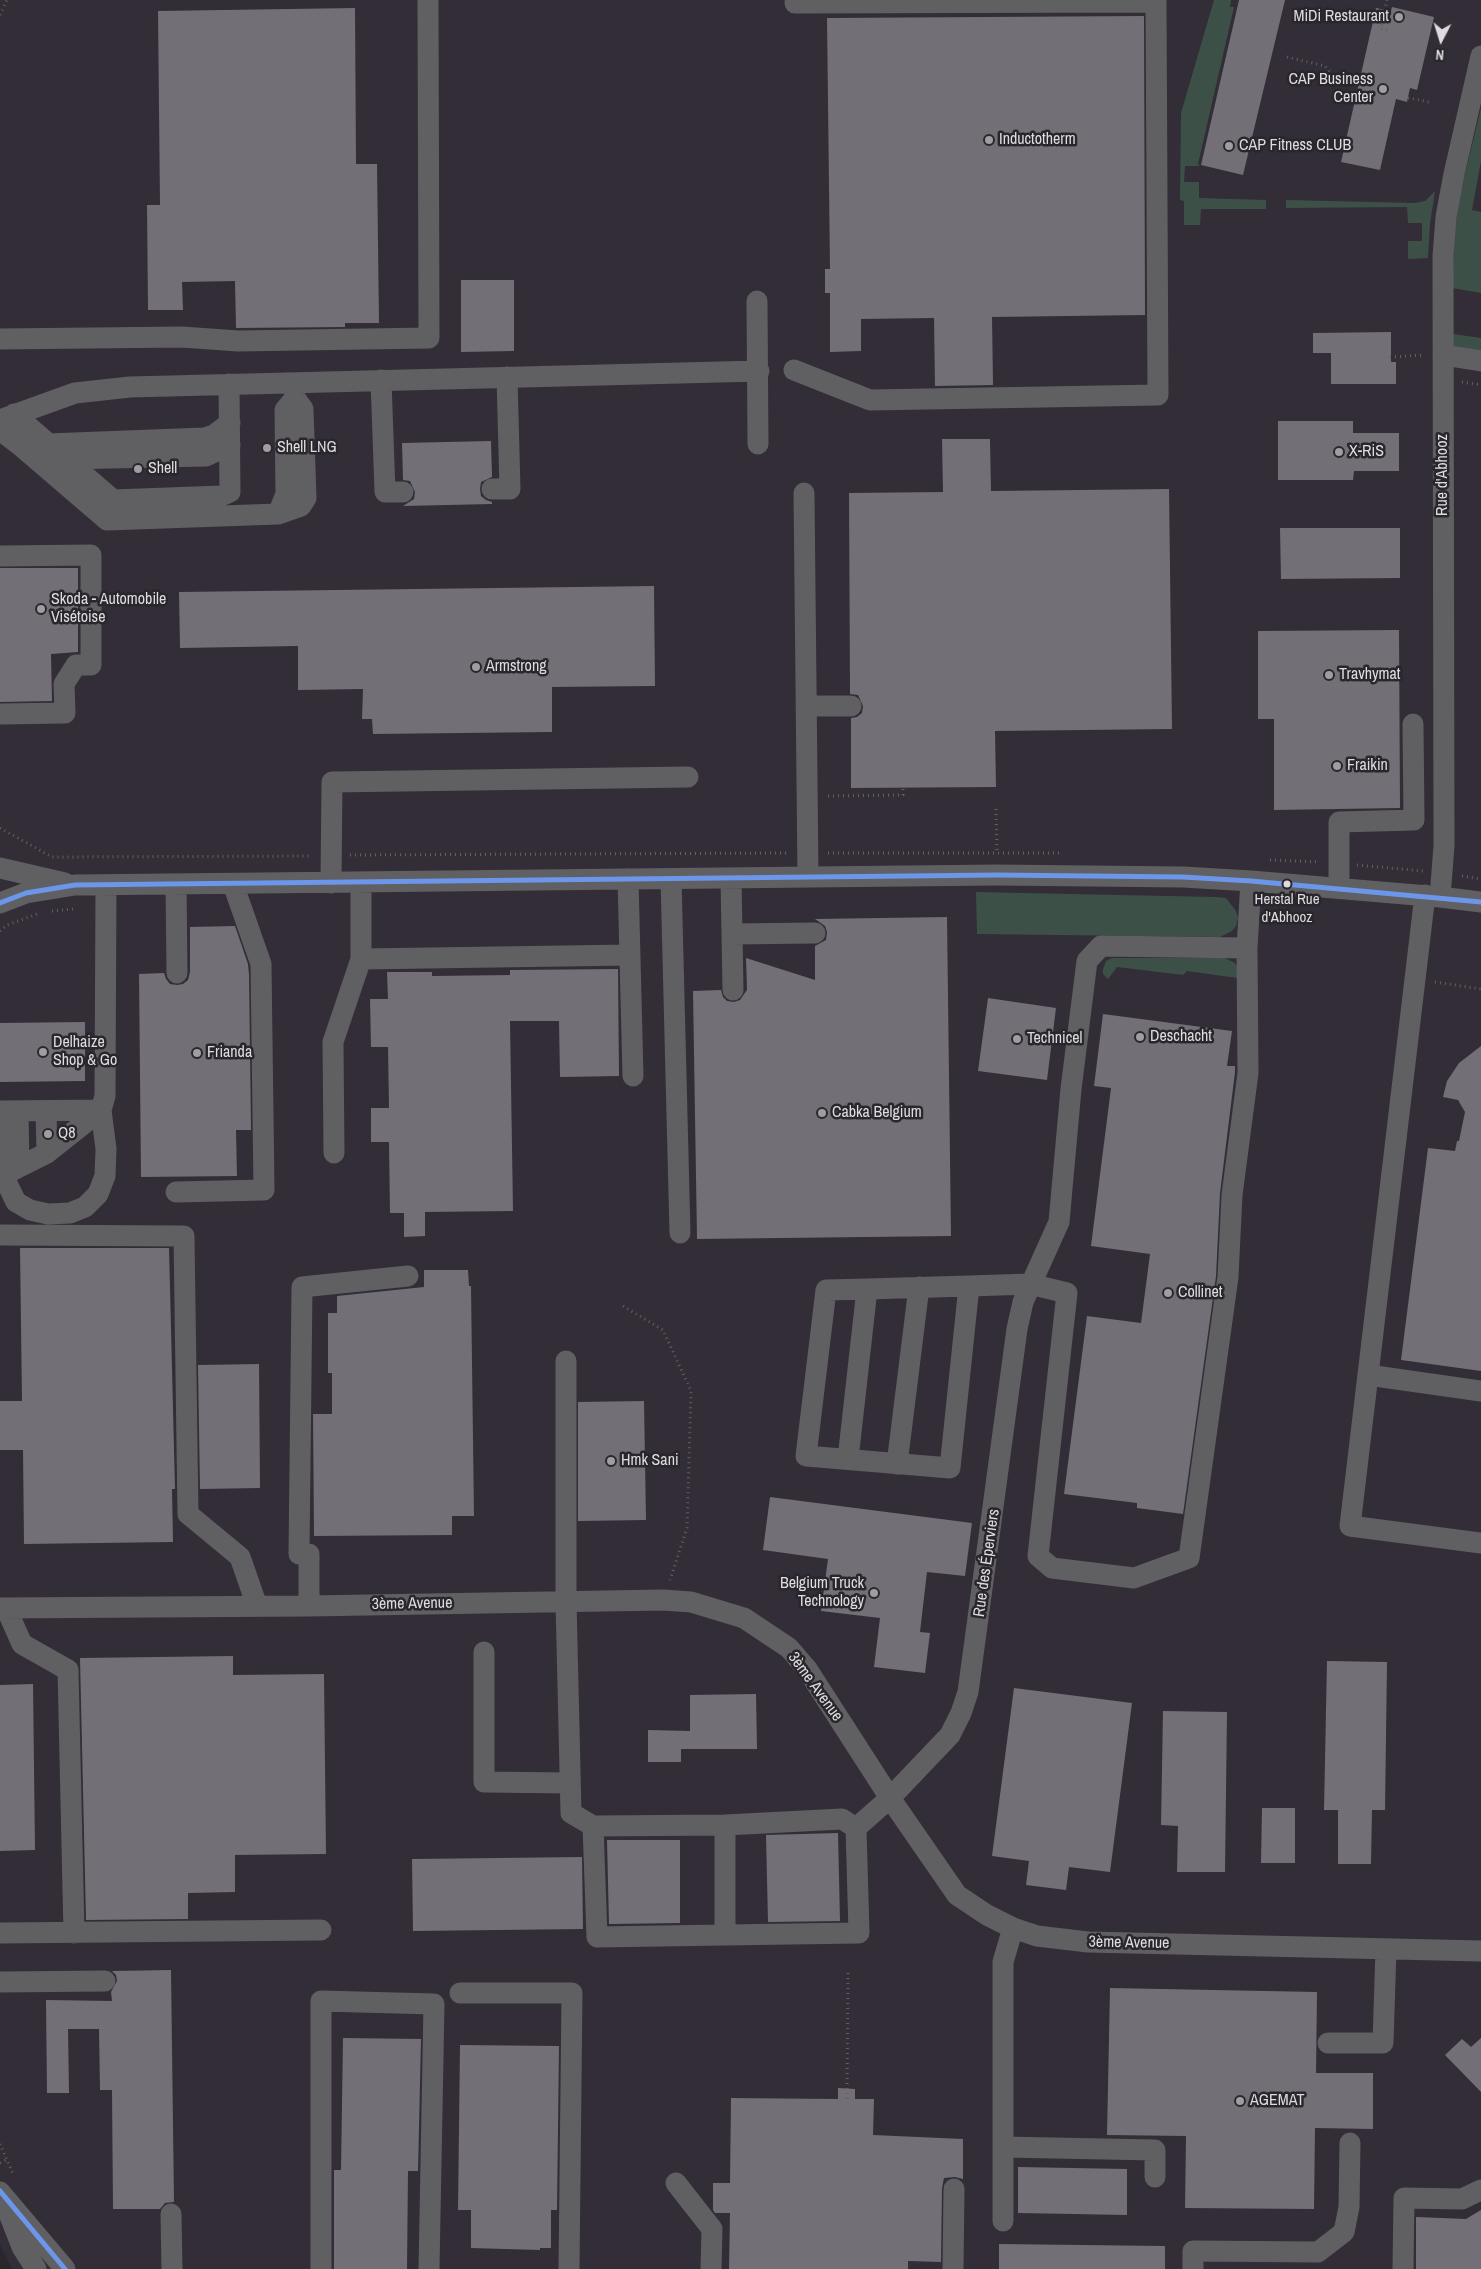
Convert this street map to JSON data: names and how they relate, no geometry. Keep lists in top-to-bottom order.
{
  "streets": {
    "street": ["Rue d'Abhooz", "Rue des Éperviers", "3ème Avenue"]
  },
  "crossings": [
    ["Rue des Éperviers", "3ème Avenue"]
  ],
  "places": [
    "MiDi Restaurant",
    "CAP Business Center",
    "Inductotherm",
    "CAP Fitness CLUB",
    "Shell LNG",
    "X-RiS",
    "Shell",
    "Skoda - Automobile Visétoise",
    "Armstrong",
    "Travhymat",
    "Fraikin",
    "Herstal Rue d'Abhooz",
    "Deschacht",
    "Technicel",
    "Delhaize Shop & Go",
    "Frianda",
    "Cabka Belgium",
    "Q8",
    "Collinet",
    "Hmk Sani",
    "Belgium Truck Technology",
    "AGEMAT"
  ],
  "north": "bottom"
}
